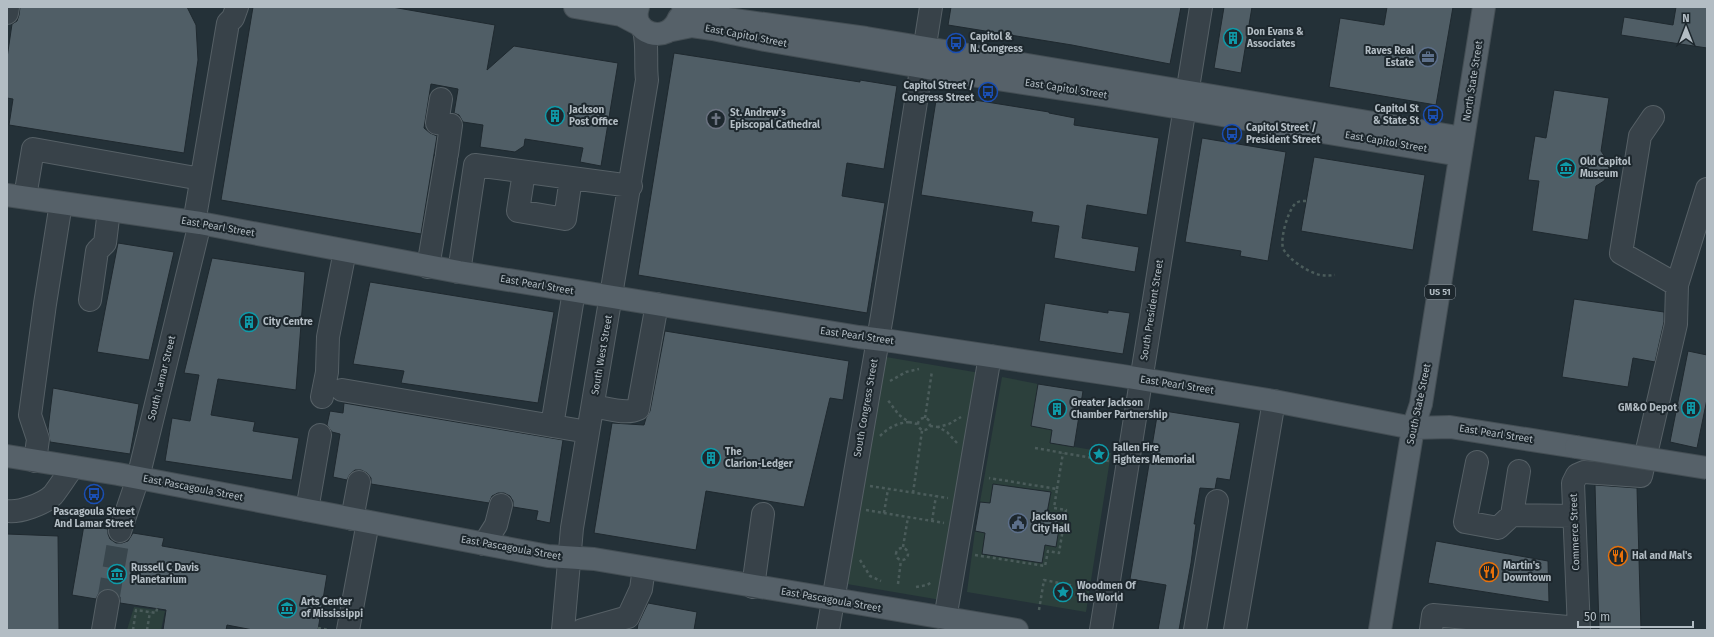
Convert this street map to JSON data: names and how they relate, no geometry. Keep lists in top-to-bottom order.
{
  "streets": {
    "main road": [
      "East Capitol Street",
      "North State Street",
      "East Pearl Street",
      "US 51",
      "South State Street",
      "East Pascagoula Street"
    ],
    "street": [
      "South President Street",
      "South West Street",
      "South Lamar Street",
      "South Congress Street",
      "Commerce Street"
    ]
  },
  "crossings": [
    ["East Capitol Street", "North State Street"],
    ["East Capitol Street", "South President Street"],
    ["East Capitol Street", "South West Street"],
    ["East Capitol Street", "South State Street"],
    ["East Capitol Street", "South Congress Street"],
    ["North State Street", "South State Street"],
    ["East Pearl Street", "South President Street"],
    ["East Pearl Street", "South West Street"],
    ["East Pearl Street", "South Lamar Street"],
    ["East Pearl Street", "South State Street"],
    ["East Pearl Street", "South Congress Street"],
    ["South West Street", "East Pascagoula Street"],
    ["South Lamar Street", "East Pascagoula Street"],
    ["South Congress Street", "East Pascagoula Street"]
  ],
  "places": {
    "building": [
      "Don Evans & Associates",
      "Jackson Post Office",
      "City Centre",
      "GM&O Depot",
      "Greater Jackson Chamber Partnership",
      "The Clarion-Ledger"
    ],
    "bus stop": [
      "Capitol & N. Congress",
      "Capitol Street / Congress Street",
      "Capitol St & State St",
      "Capitol Street / President Street",
      "Pascagoula Street And Lamar Street"
    ],
    "office": ["Raves Real Estate"],
    "church": ["St. Andrew's Episcopal Cathedral"],
    "museum": ["Old Capitol Museum", "Russell C Davis Planetarium", "Arts Center of Mississippi"],
    "place": ["Fallen Fire Fighters Memorial", "Woodmen Of The World"],
    "public building": ["Jackson City Hall"],
    "restaurant": ["Hal and Mal's", "Martin's Downtown"]
  },
  "scale_bar": "50 m",
  "north": "top"
}
